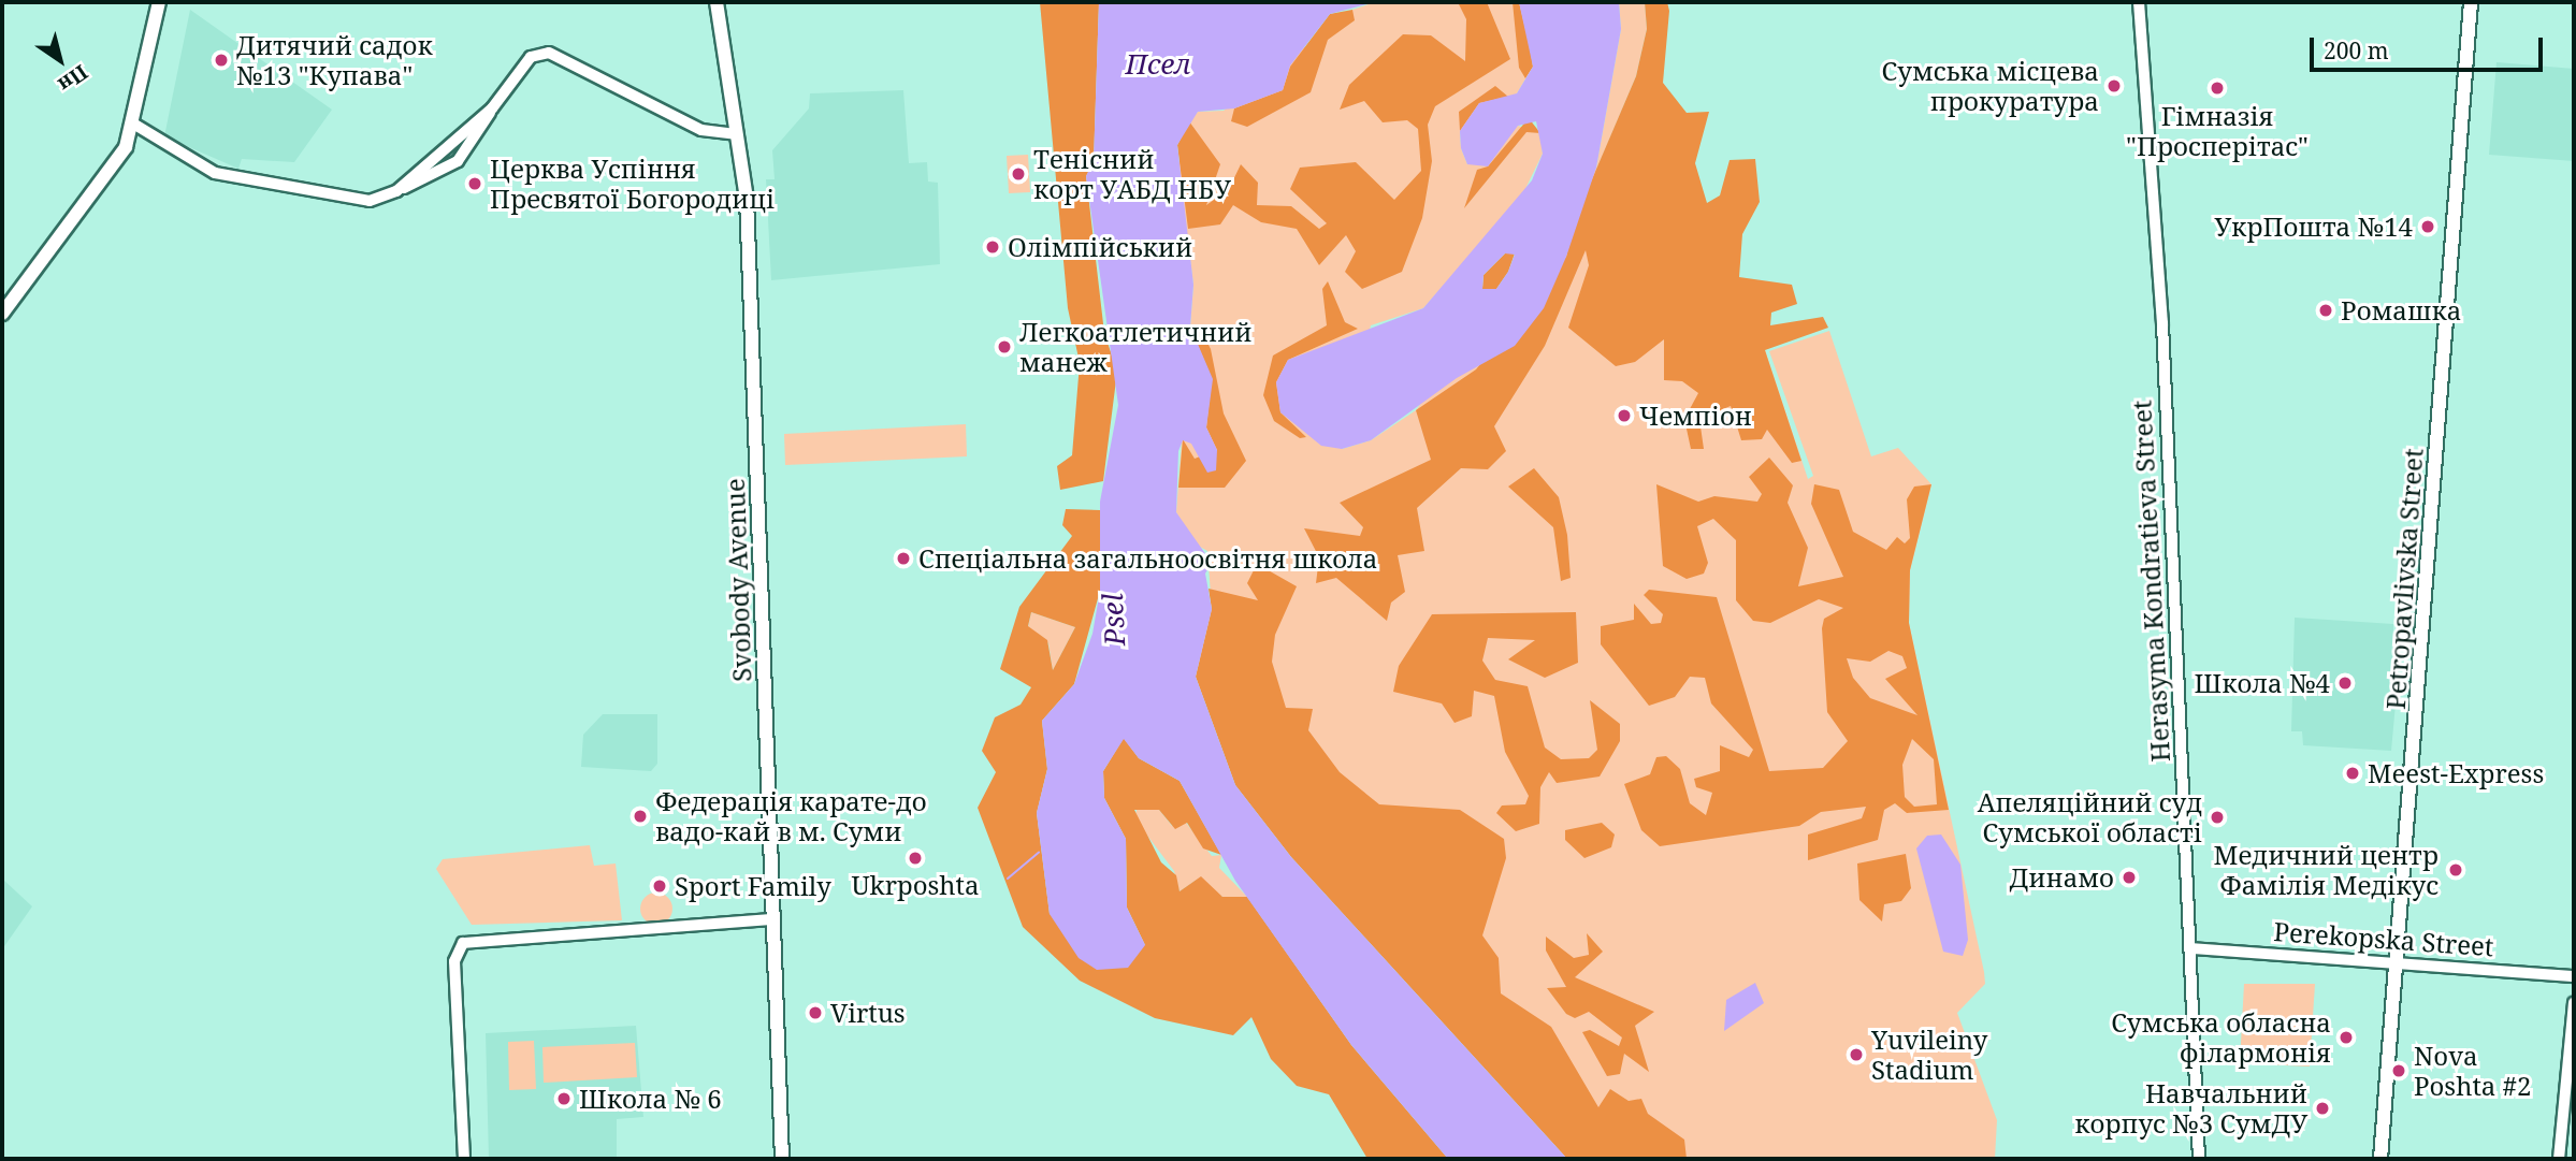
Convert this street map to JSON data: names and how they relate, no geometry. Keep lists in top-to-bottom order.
{
  "streets": {
    "main road": ["Petropavlivska Street", "Svobody Avenue"],
    "street": ["Herasyma Kondratieva Street", "Perekopska Street"]
  },
  "crossings": [
    ["Petropavlivska Street", "Perekopska Street"],
    ["Herasyma Kondratieva Street", "Perekopska Street"]
  ],
  "water": ["Псел", "Psel"],
  "places": [
    "Дитячий садок №13 \"Купава\"",
    "Сумська місцева прокуратура",
    "Гімназія \"Просперітас\"",
    "Тенісний корт УАБД НБУ",
    "Церква Успіння Пресвятої Богородиці",
    "УкрПошта №14",
    "Олімпійський",
    "Ромашка",
    "Легкоатлетичний манеж",
    "Чемпіон",
    "Спеціальна загальноосвітня школа",
    "Школа №4",
    "Meest-Express",
    "Федерація карате-до вадо-кай в м. Суми",
    "Апеляційний суд Сумської області",
    "Ukrposhta",
    "Медичний центр Фамілія Медікус",
    "Динамо",
    "Sport Family",
    "Virtus",
    "Сумська обласна філармонія",
    "Yuvileiny Stadium",
    "Nova Poshta #2",
    "Школа № 6",
    "Навчальний корпус №3 СумДУ"
  ],
  "scale_bar": "200 m",
  "north": "bottom right"
}
